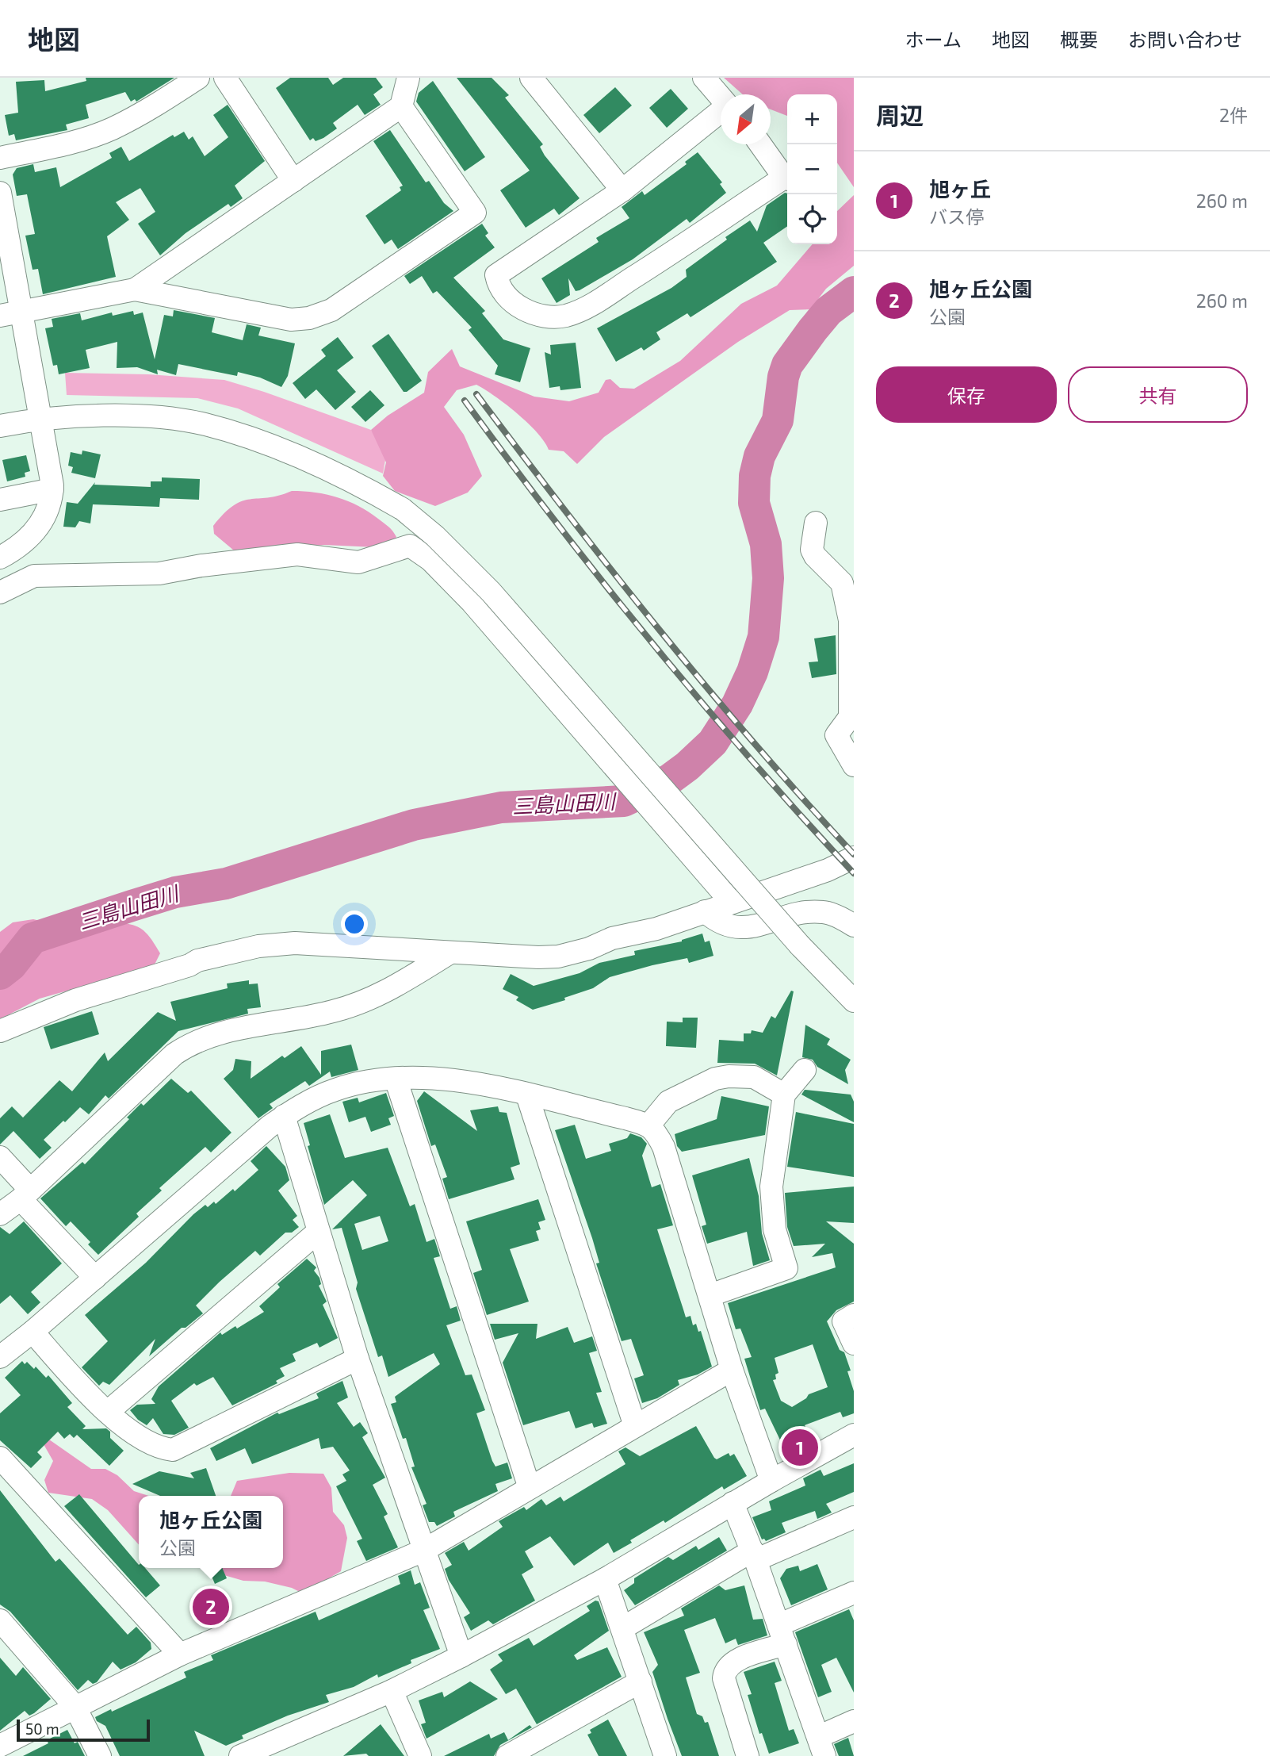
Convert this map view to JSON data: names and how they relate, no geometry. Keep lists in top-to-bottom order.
{
  "water": ["三島山田川"],
  "scale_bar": "50 m",
  "north": "bottom left",
  "page": {
    "header": "地図",
    "nav": [
      "ホーム",
      "地図",
      "概要",
      "お問い合わせ"
    ],
    "heading": ["周辺", "2件"],
    "map_buttons": ["+", "−"],
    "list": [
      {
        "mark": "1",
        "name": "旭ヶ丘",
        "note": "バス停",
        "value": "260 m"
      },
      {
        "mark": "2",
        "name": "旭ヶ丘公園",
        "note": "公園",
        "value": "260 m"
      }
    ],
    "buttons": ["保存", "共有"],
    "pins": ["1", "2"],
    "popup": ["旭ヶ丘公園", "公園"],
    "scale": "50 m"
  }
}
